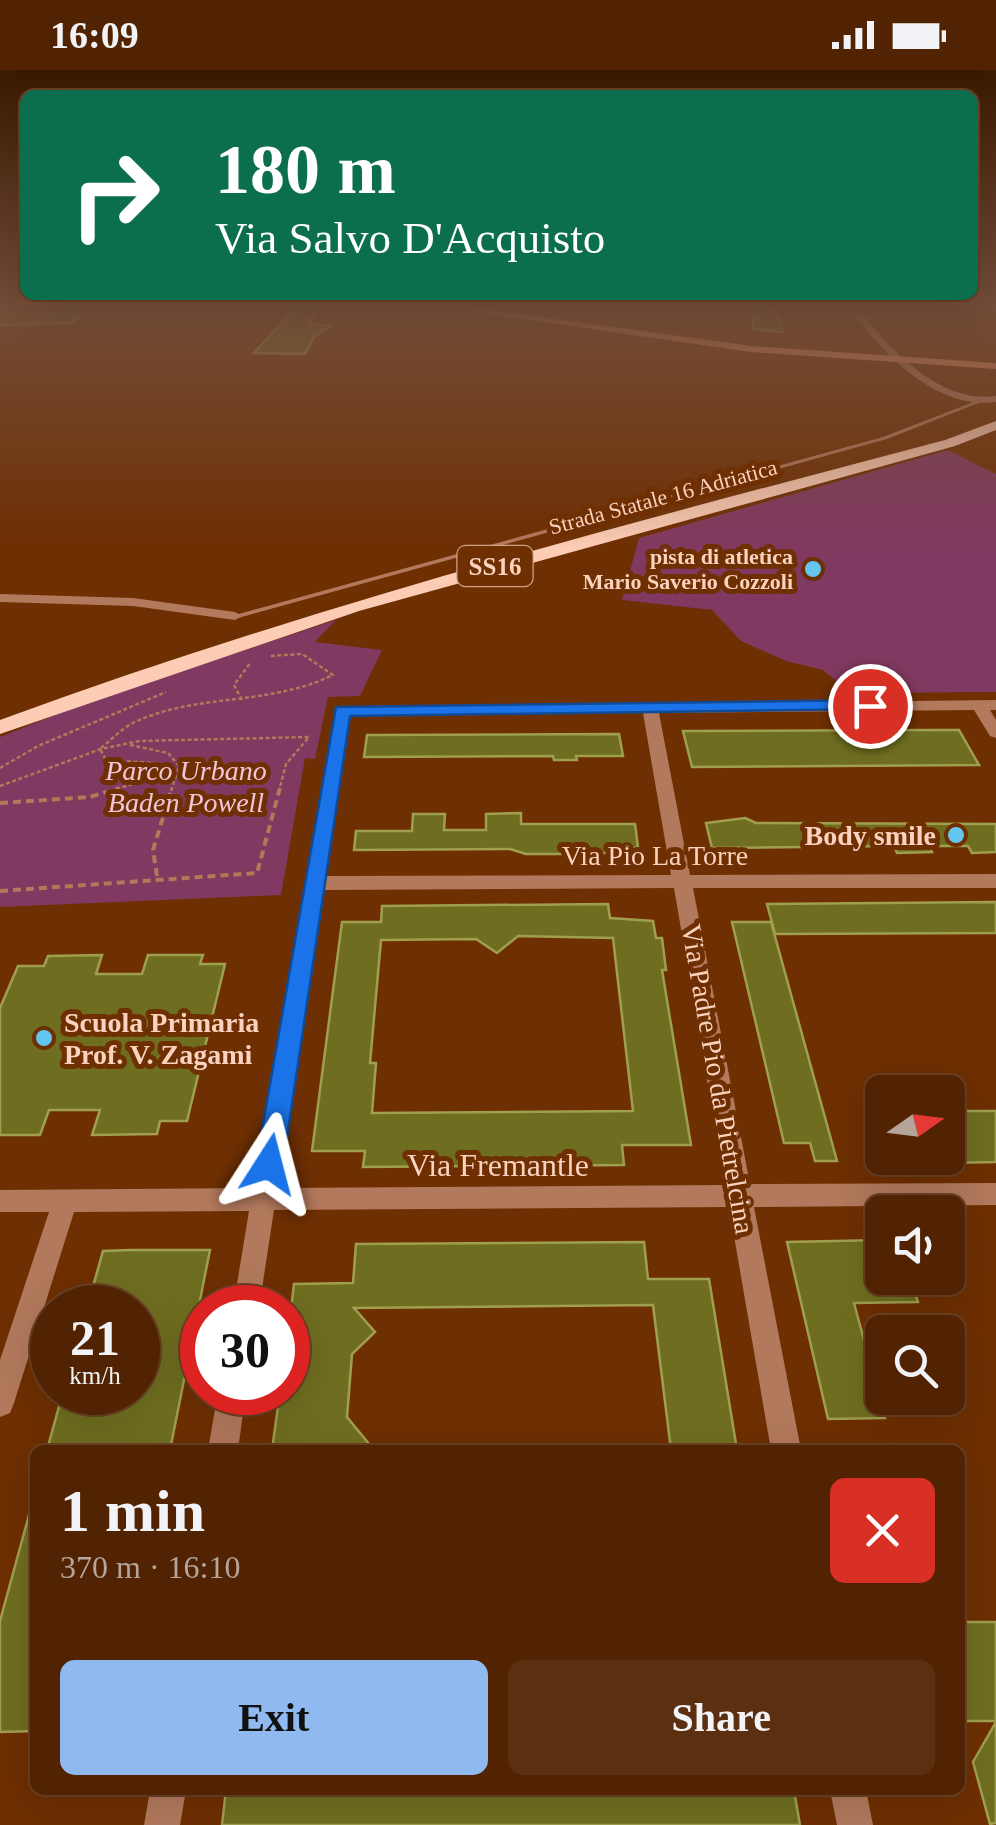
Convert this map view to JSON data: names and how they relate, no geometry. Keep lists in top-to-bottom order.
{
  "streets": {
    "highway": ["Strada Statale 16 Adriatica", "SS16"],
    "street": ["Via Pio La Torre", "Via Padre Pio da Pietrelcina", "Via Fremantle"]
  },
  "crossings": [
    ["Via Pio La Torre", "Via Padre Pio da Pietrelcina"],
    ["Via Padre Pio da Pietrelcina", "Via Fremantle"]
  ],
  "parks": ["Parco Urbano Baden Powell"],
  "places": ["pista di atletica Mario Saverio Cozzoli", "Body smile", "Scuola Primaria Prof. V. Zagami"],
  "north": "right",
  "page": {
    "status": "16:09",
    "turn": ["180 m", "Via Salvo D'Acquisto"],
    "speed": "21 km/h",
    "limit": "30",
    "heading": ["1 min", "370 m · 16:10"],
    "buttons": ["Exit", "Share"]
  }
}
